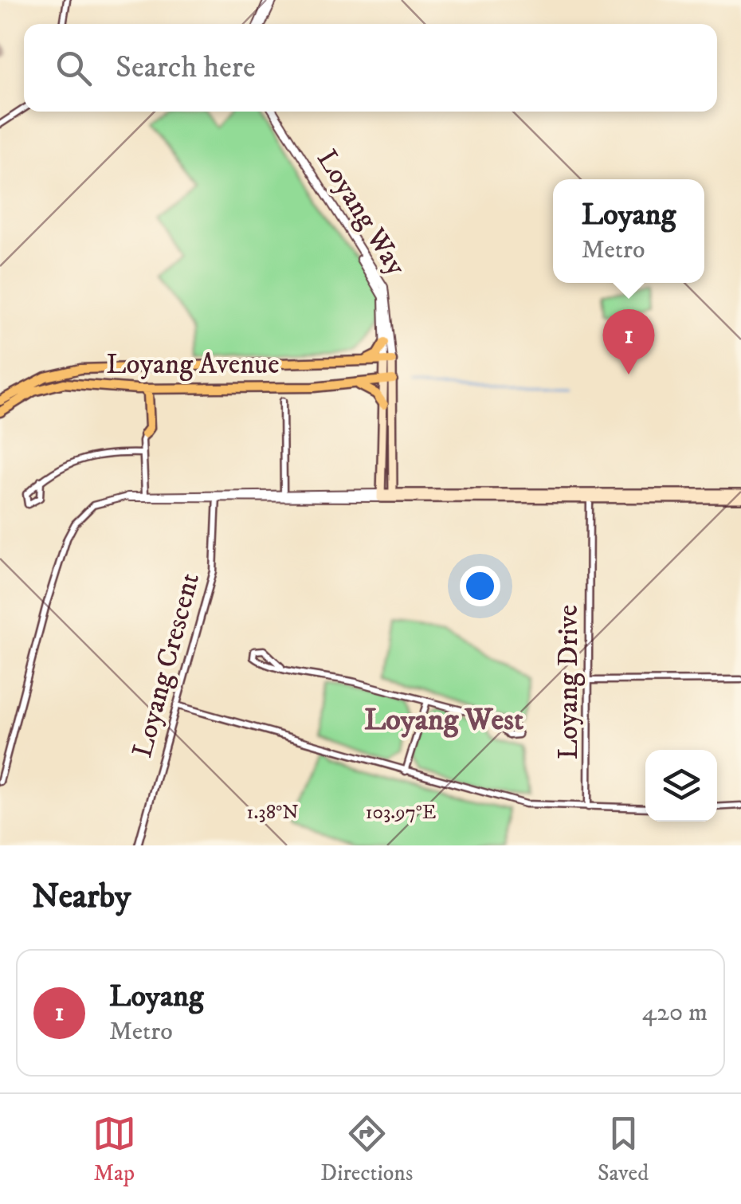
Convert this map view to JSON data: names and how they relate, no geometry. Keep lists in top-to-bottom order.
{
  "streets": {
    "main road": ["Loyang Way", "Loyang Avenue"],
    "street": ["Loyang Crescent", "Loyang Drive"]
  },
  "crossings": [
    ["Loyang Way", "Loyang Avenue"]
  ],
  "districts": ["Loyang West"],
  "page": {
    "search": "Search here",
    "popup": ["Loyang", "Metro"],
    "pins": "1",
    "heading": "Nearby",
    "list": [
      {
        "mark": "1",
        "name": "Loyang",
        "note": "Metro",
        "value": "420 m"
      }
    ],
    "nav": ["Map", "Directions", "Saved"]
  },
  "coordinates": ["1.38°N", "103.97°E"]
}
